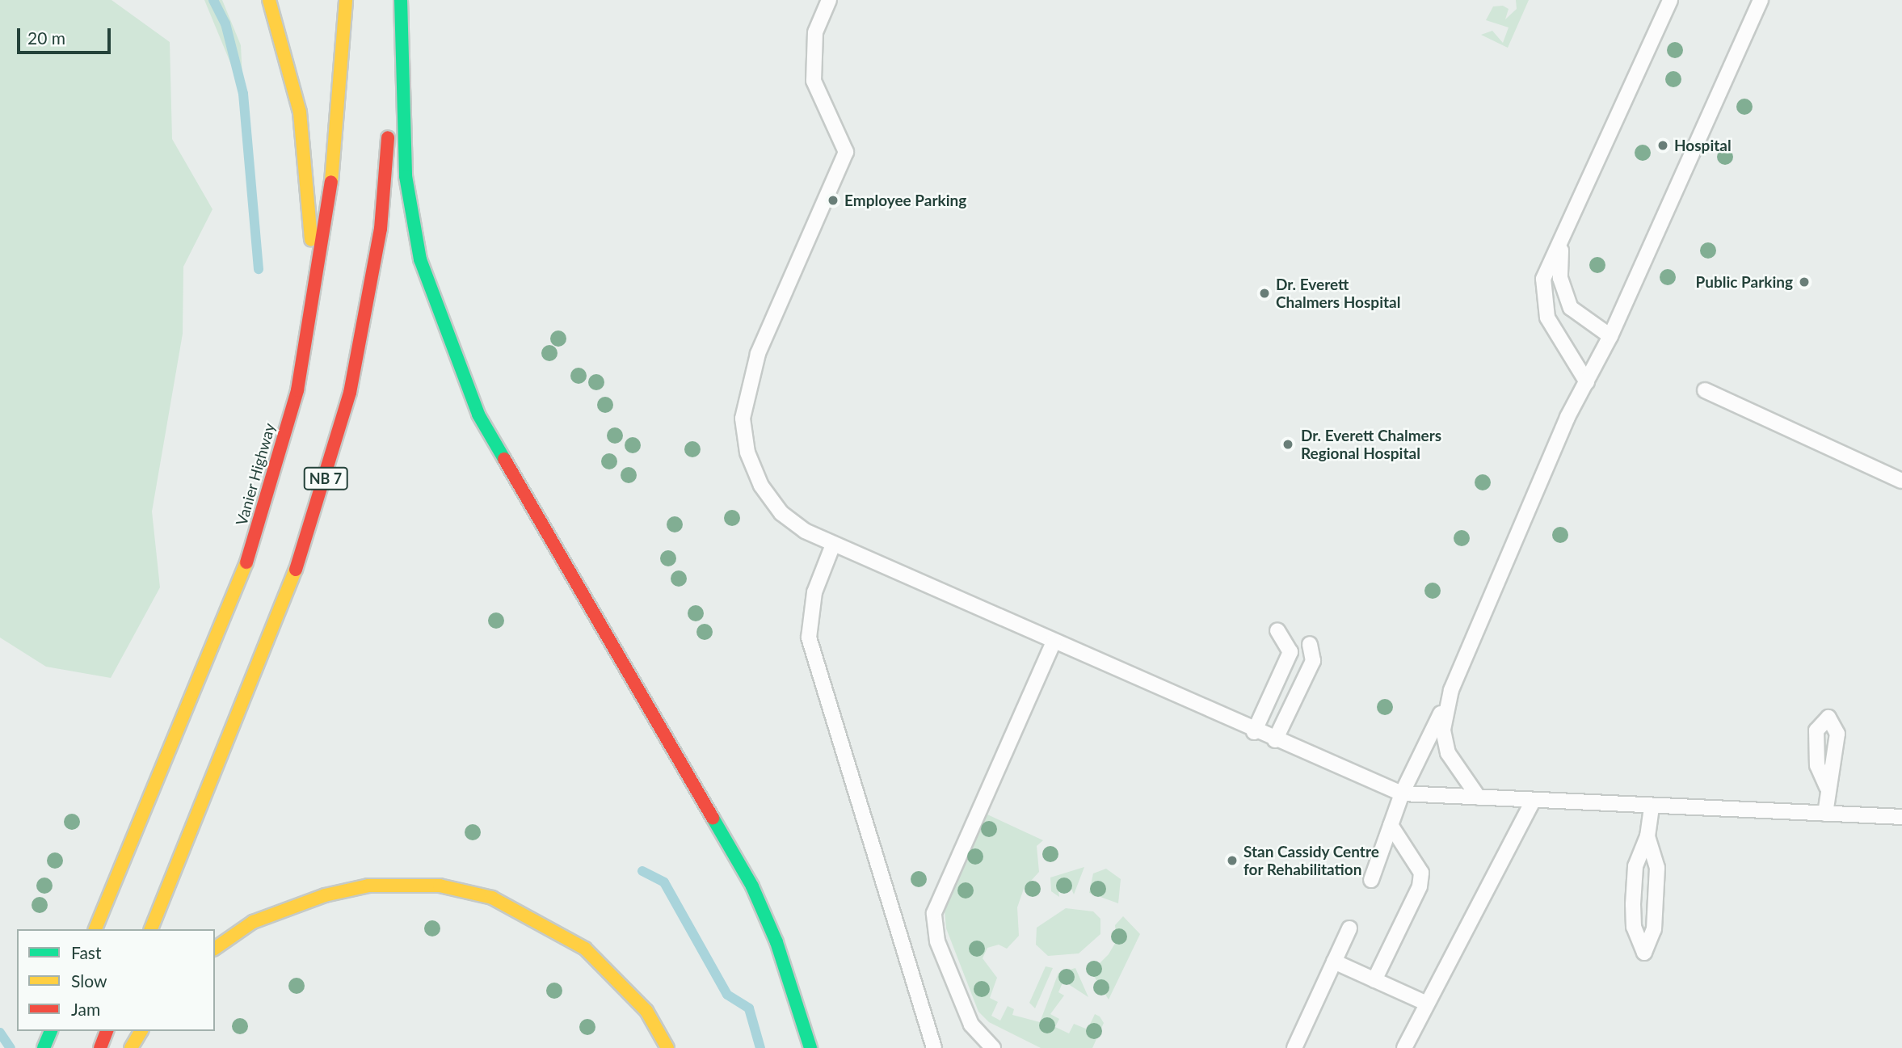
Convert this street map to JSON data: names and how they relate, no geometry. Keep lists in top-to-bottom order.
{
  "streets": {
    "highway": ["Vanier Highway", "NB 7"]
  },
  "places": [
    "Hospital",
    "Employee Parking",
    "Public Parking",
    "Dr. Everett Chalmers Hospital",
    "Dr. Everett Chalmers Regional Hospital",
    "Stan Cassidy Centre for Rehabilitation"
  ],
  "legend": ["Fast", "Slow", "Jam"],
  "scale_bar": "20 m"
}
